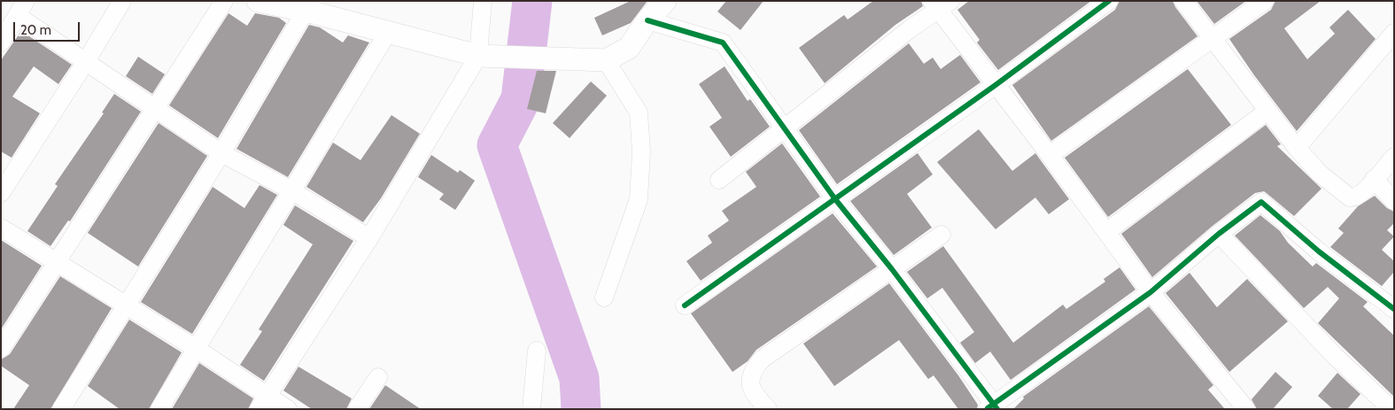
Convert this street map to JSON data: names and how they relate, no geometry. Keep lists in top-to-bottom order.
{
  "scale_bar": "20 m"
}
